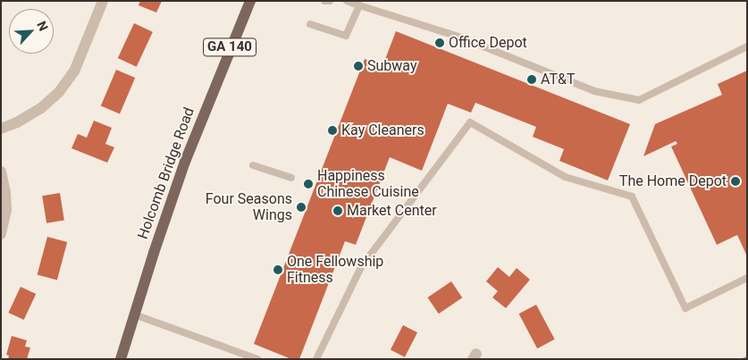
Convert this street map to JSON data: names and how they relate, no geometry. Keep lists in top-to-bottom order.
{
  "streets": {
    "main road": ["GA 140", "Holcomb Bridge Road"]
  },
  "places": [
    "Office Depot",
    "Subway",
    "AT&T",
    "Kay Cleaners",
    "The Home Depot",
    "Happiness Chinese Cuisine",
    "Four Seasons Wings",
    "Market Center",
    "One Fellowship Fitness"
  ],
  "north": "top right"
}
